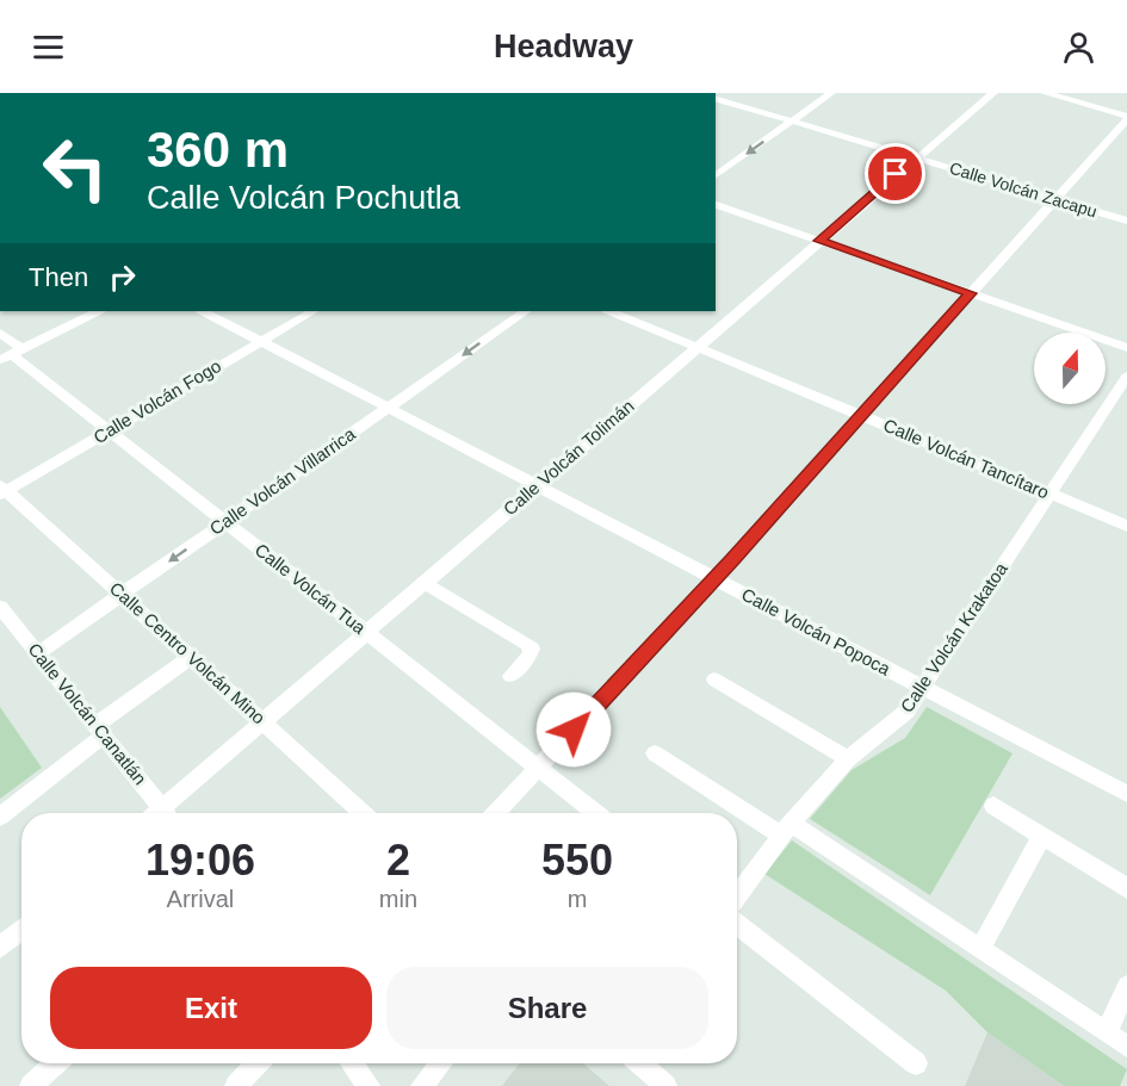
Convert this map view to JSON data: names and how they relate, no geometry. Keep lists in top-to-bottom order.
{
  "streets": {
    "street": [
      "Calle Volcán Zacapu",
      "Calle Volcán Fogo",
      "Calle Volcán Tolimán",
      "Calle Volcán Tancítaro",
      "Calle Volcán Villarrica",
      "Calle Volcán Tua",
      "Calle Volcán Popoca",
      "Calle Volcán Krakatoa",
      "Calle Centro Volcán Mino",
      "Calle Volcán Canatlán"
    ]
  },
  "crossings": [
    ["Calle Volcán Zacapu", "Calle Volcán Tolimán"],
    ["Calle Volcán Fogo", "Calle Volcán Tua"],
    ["Calle Volcán Fogo", "Calle Volcán Popoca"],
    ["Calle Volcán Fogo", "Calle Centro Volcán Mino"],
    ["Calle Volcán Tolimán", "Calle Volcán Tancítaro"],
    ["Calle Volcán Tolimán", "Calle Volcán Tua"],
    ["Calle Volcán Tolimán", "Calle Volcán Popoca"],
    ["Calle Volcán Tolimán", "Calle Centro Volcán Mino"],
    ["Calle Volcán Tancítaro", "Calle Volcán Krakatoa"],
    ["Calle Volcán Villarrica", "Calle Volcán Tua"],
    ["Calle Volcán Villarrica", "Calle Volcán Popoca"],
    ["Calle Volcán Villarrica", "Calle Centro Volcán Mino"],
    ["Calle Volcán Villarrica", "Calle Volcán Canatlán"],
    ["Calle Volcán Popoca", "Calle Volcán Krakatoa"]
  ],
  "one_way": ["Calle Volcán Villarrica"],
  "north": "top",
  "page": {
    "header": "Headway",
    "turn": ["360 m", "Calle Volcán Pochutla"],
    "then": "Then",
    "eta": [
      "19:06",
      "Arrival",
      "2",
      "min",
      "550",
      "m"
    ],
    "buttons": ["Exit", "Share"]
  }
}
